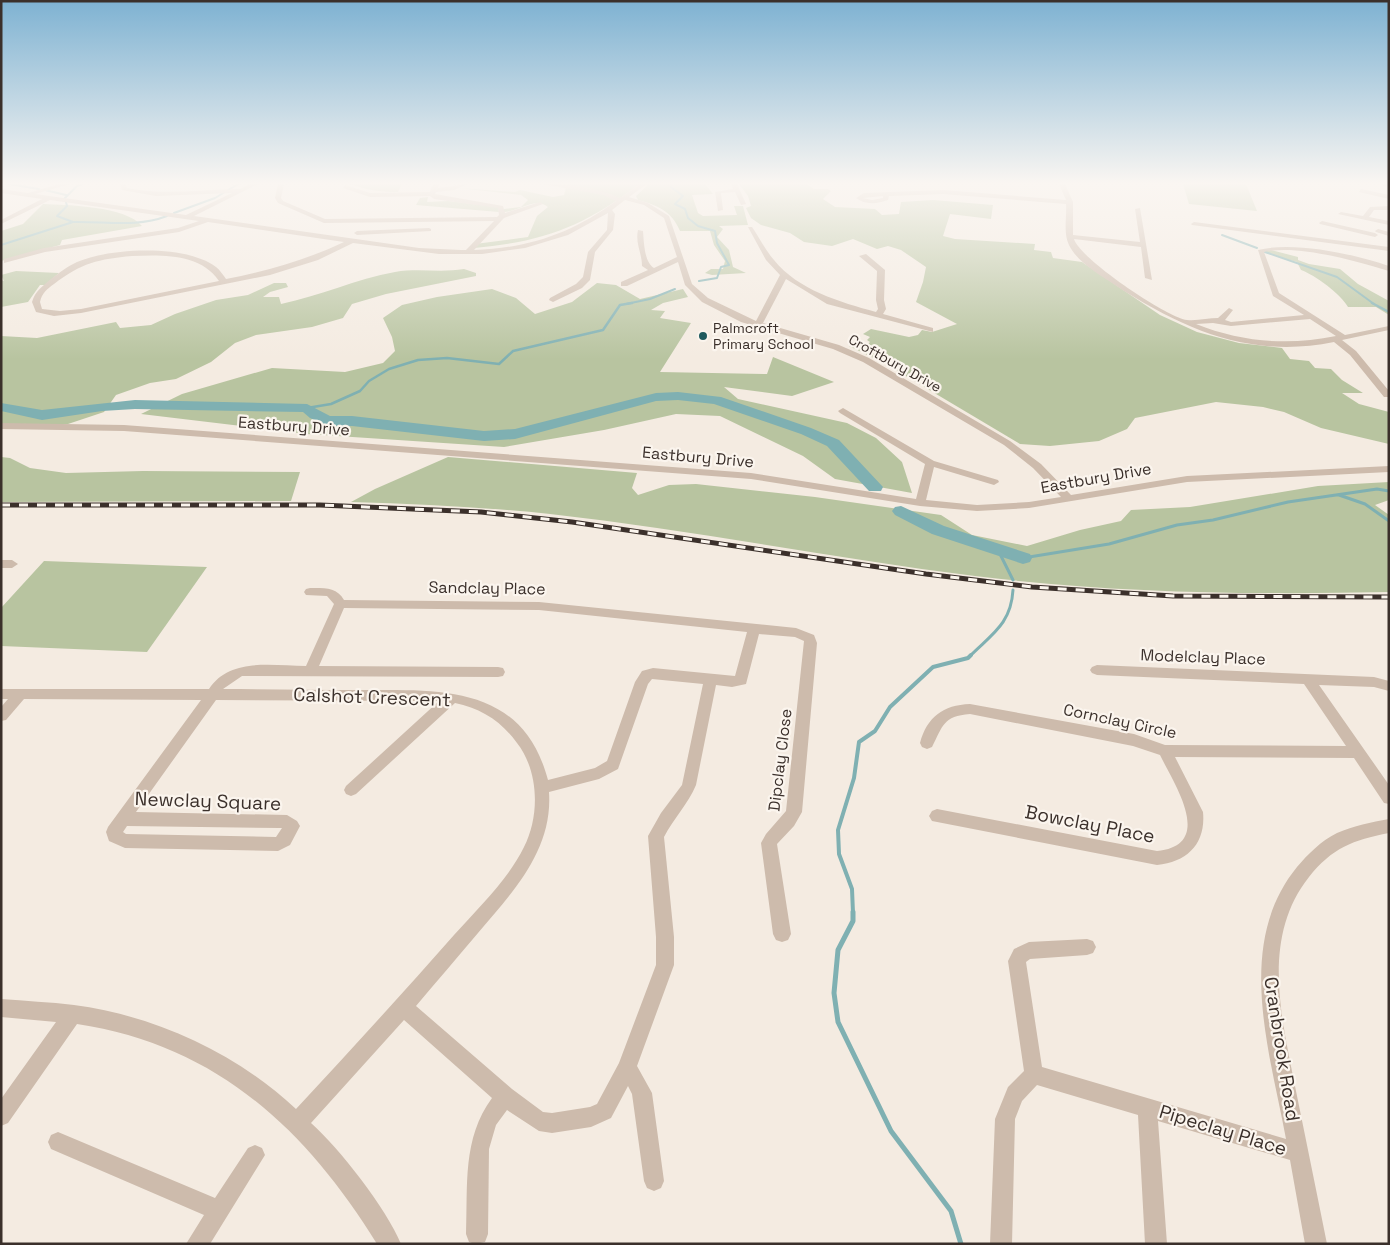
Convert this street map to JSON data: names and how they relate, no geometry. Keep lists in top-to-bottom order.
{
  "streets": {
    "street": [
      "Croftbury Drive",
      "Eastbury Drive",
      "Sandclay Place",
      "Modelclay Place",
      "Calshot Crescent",
      "Cornclay Circle",
      "Dipclay Close",
      "Newclay Square",
      "Bowclay Place",
      "Cranbrook Road",
      "Pipeclay Place"
    ]
  },
  "crossings": [
    ["Croftbury Drive", "Eastbury Drive"],
    ["Sandclay Place", "Dipclay Close"],
    ["Calshot Crescent", "Newclay Square"],
    ["Cornclay Circle", "Bowclay Place"],
    ["Cranbrook Road", "Pipeclay Place"]
  ],
  "places": ["Palmcroft Primary School"]
}
